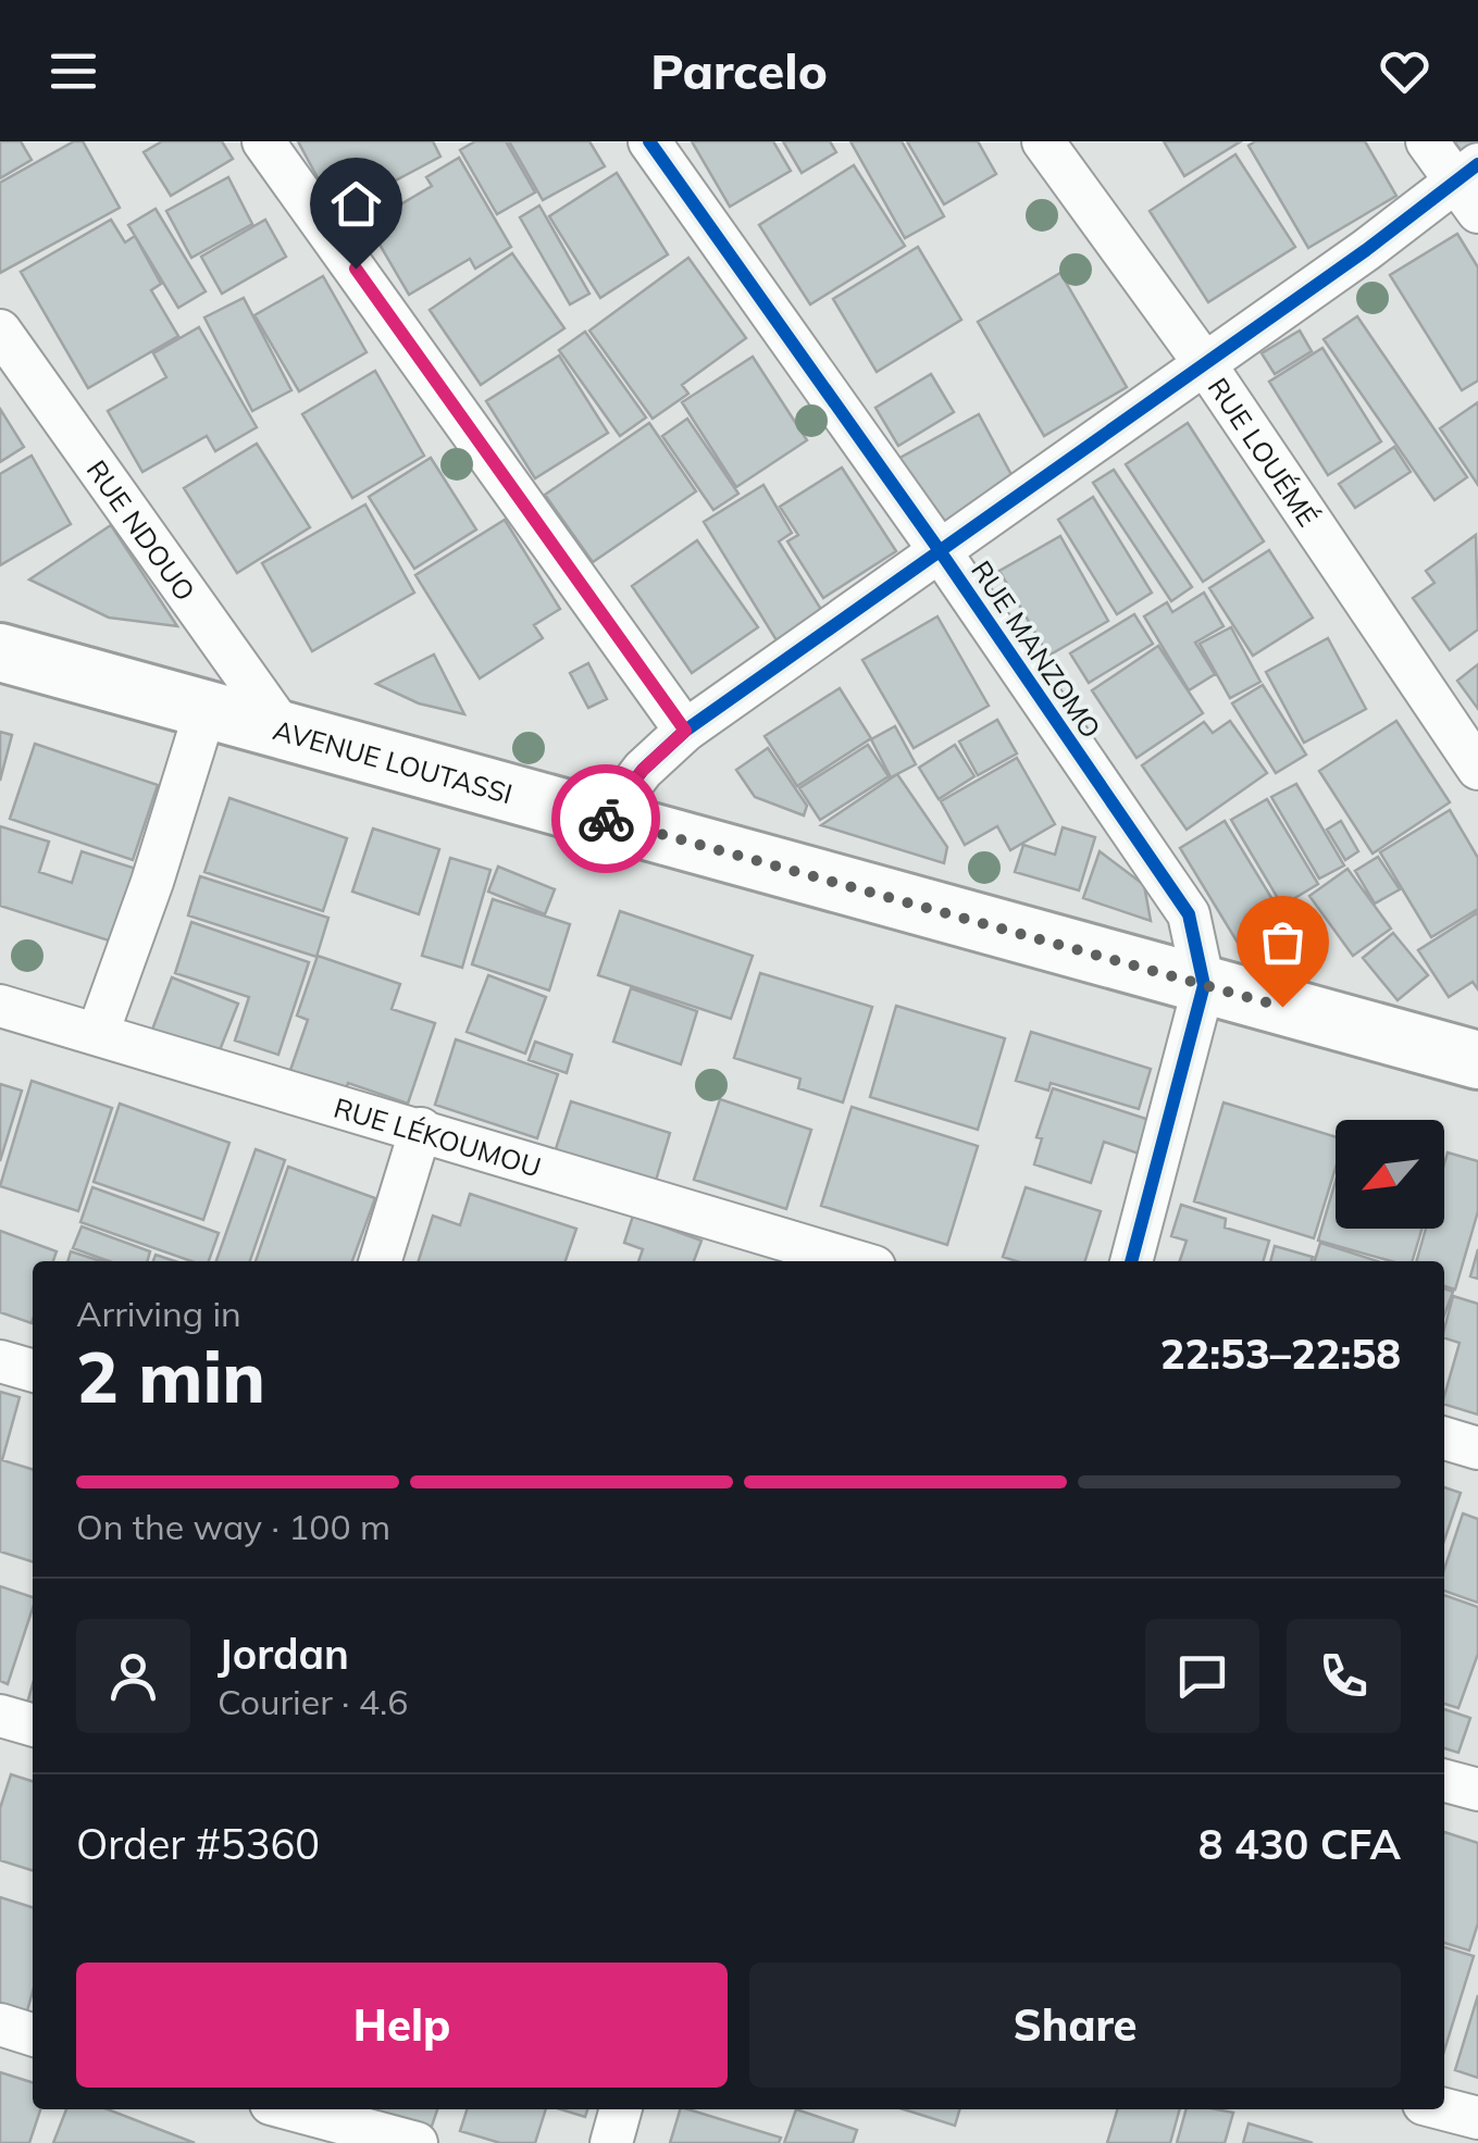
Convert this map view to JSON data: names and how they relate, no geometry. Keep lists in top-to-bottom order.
{
  "streets": {
    "main road": ["AVENUE LOUTASSI"],
    "street": [
      "RUE LOUÉMÉ",
      "RUE NDOUO",
      "RUE MANZOMO",
      "RUE LÉKOUMOU"
    ]
  },
  "crossings": [
    ["RUE NDOUO", "AVENUE LOUTASSI"],
    ["RUE MANZOMO", "AVENUE LOUTASSI"]
  ],
  "north": "bottom left",
  "page": {
    "header": "Parcelo",
    "heading": ["2 min", "Arriving in", "22:53–22:58"],
    "panel": [
      "Jordan",
      "Courier · 4.6",
      "Order #5360",
      "8 430 CFA"
    ],
    "bar": "On the way · 100 m",
    "buttons": ["Help", "Share"]
  }
}
